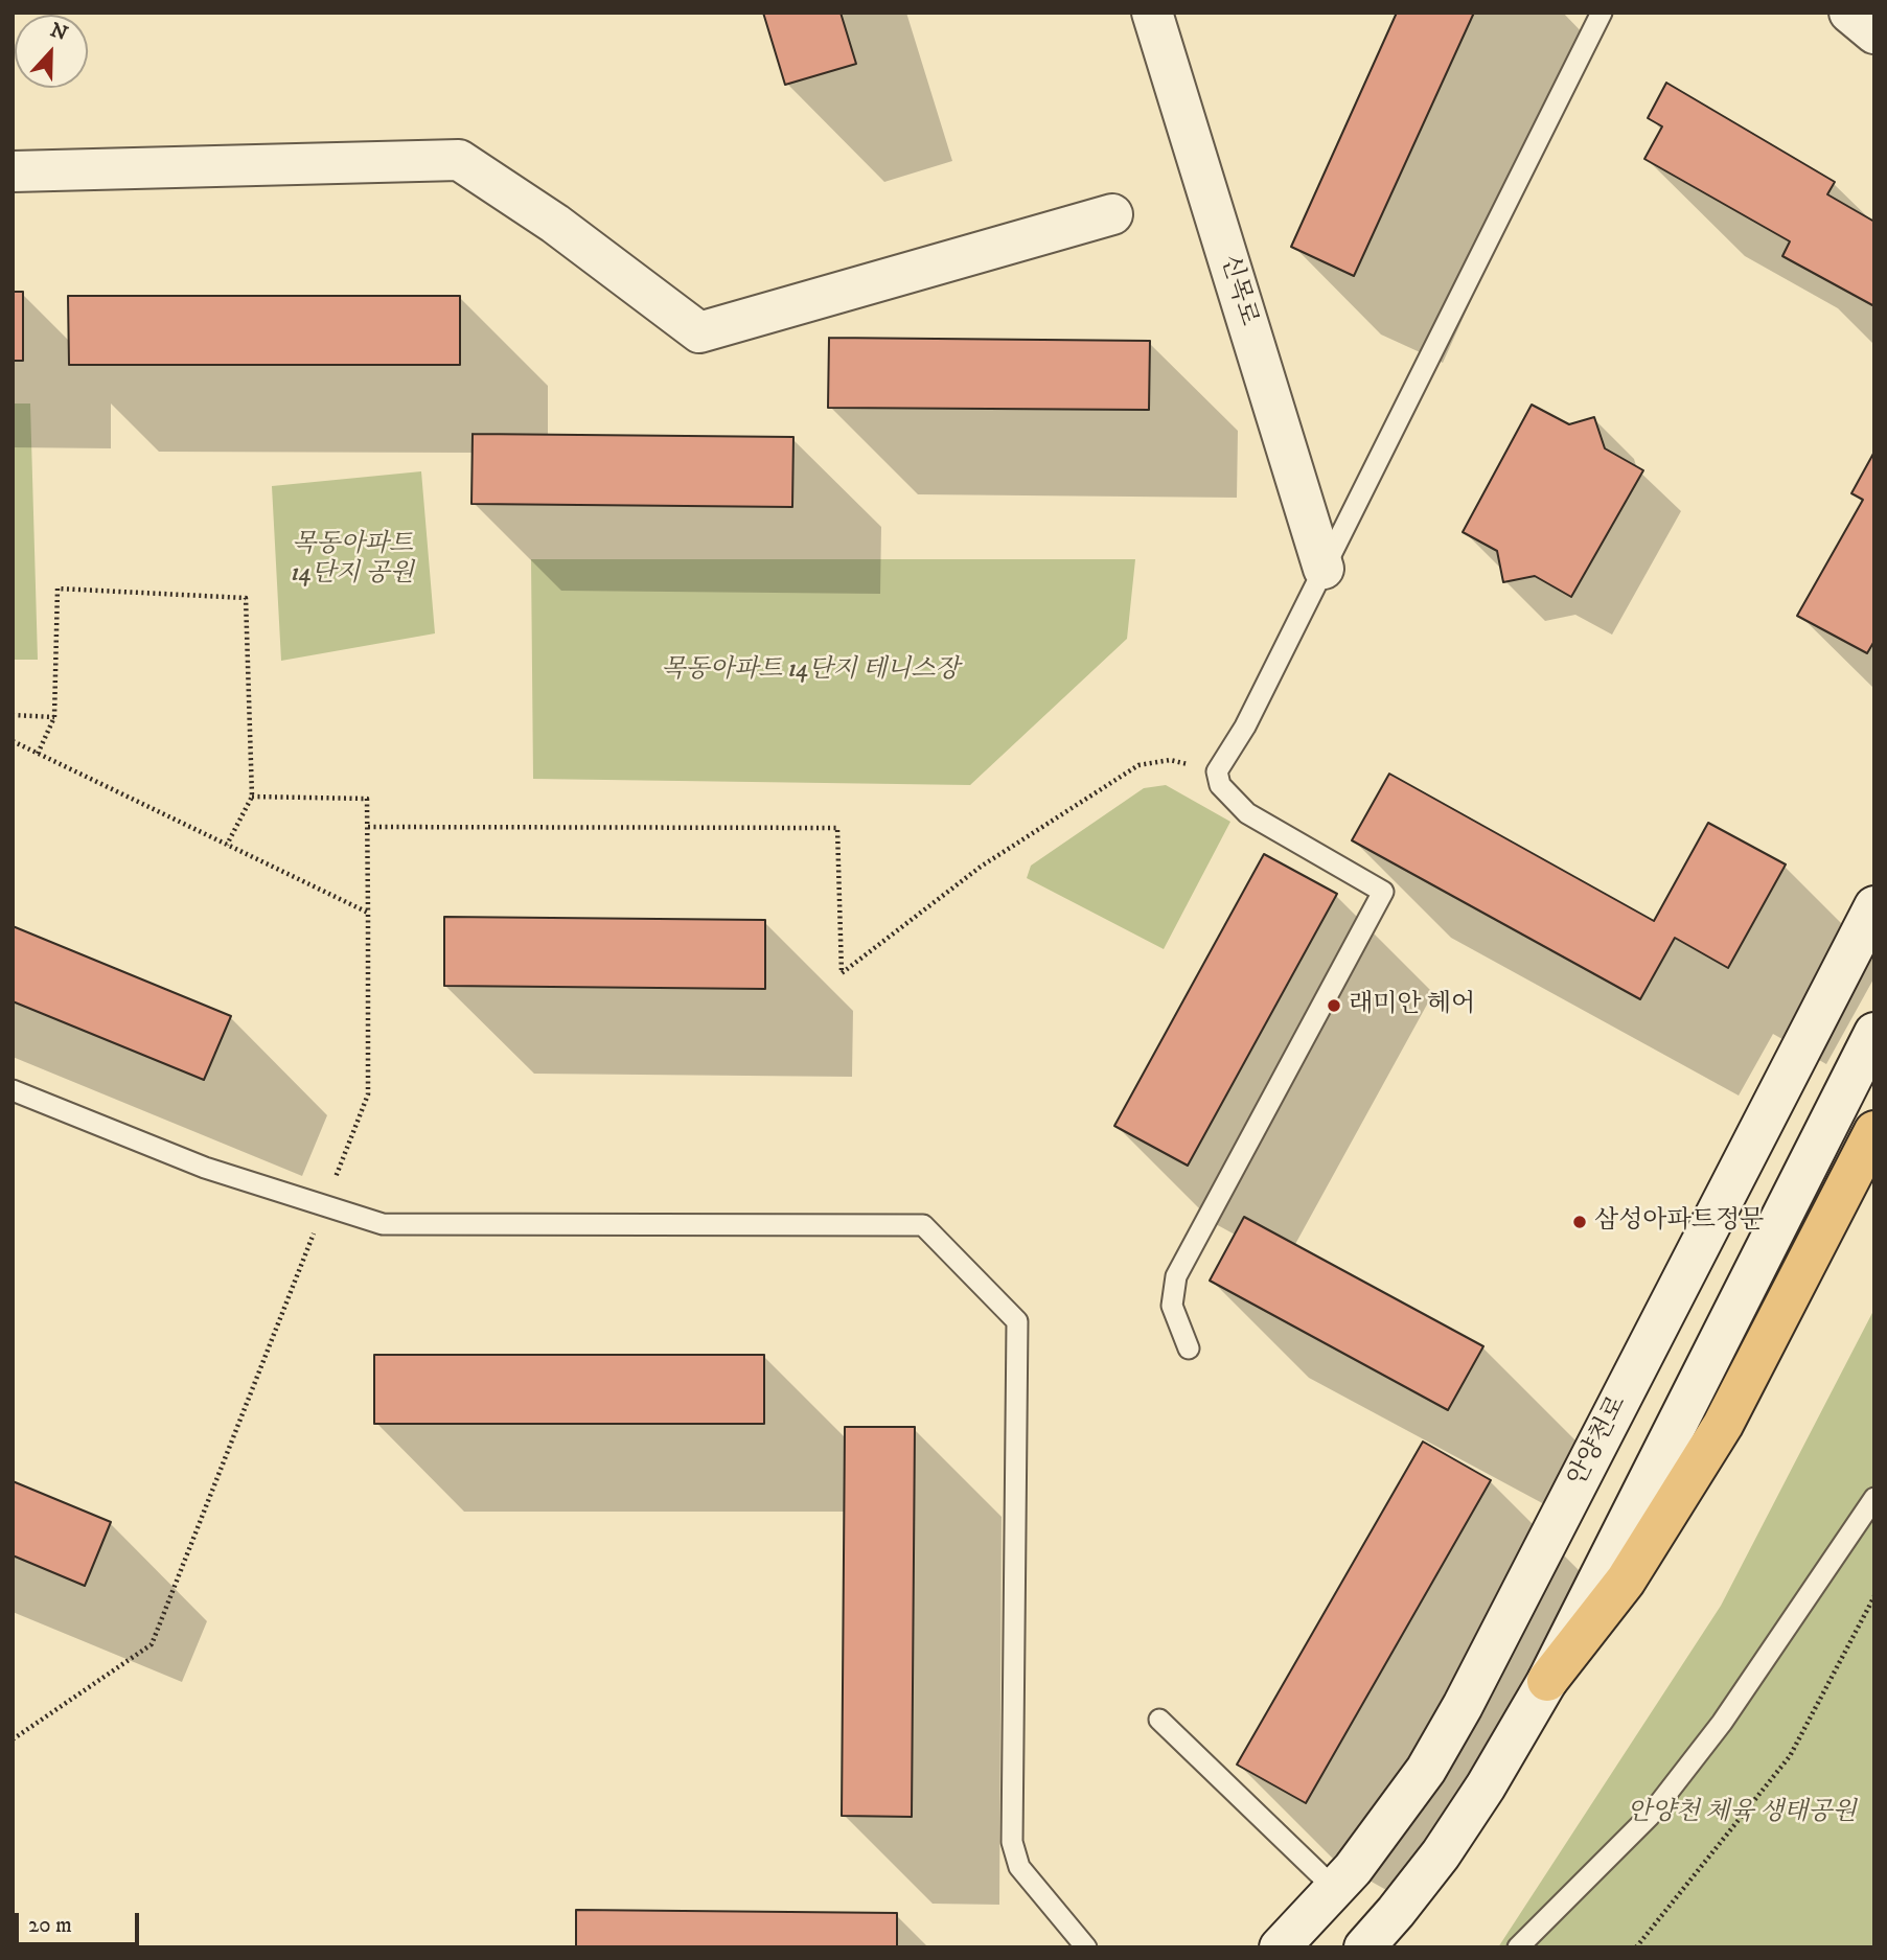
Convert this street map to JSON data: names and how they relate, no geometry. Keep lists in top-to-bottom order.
{
  "streets": {
    "main road": ["신목로", "안양천로"]
  },
  "parks": ["목동아파트 14단지 공원", "목동아파트 14단지 테니스장", "안양천 체육 생태공원"],
  "places": ["래미안 헤어", "삼성아파트정문"],
  "scale_bar": "20 m",
  "north": "top"
}
